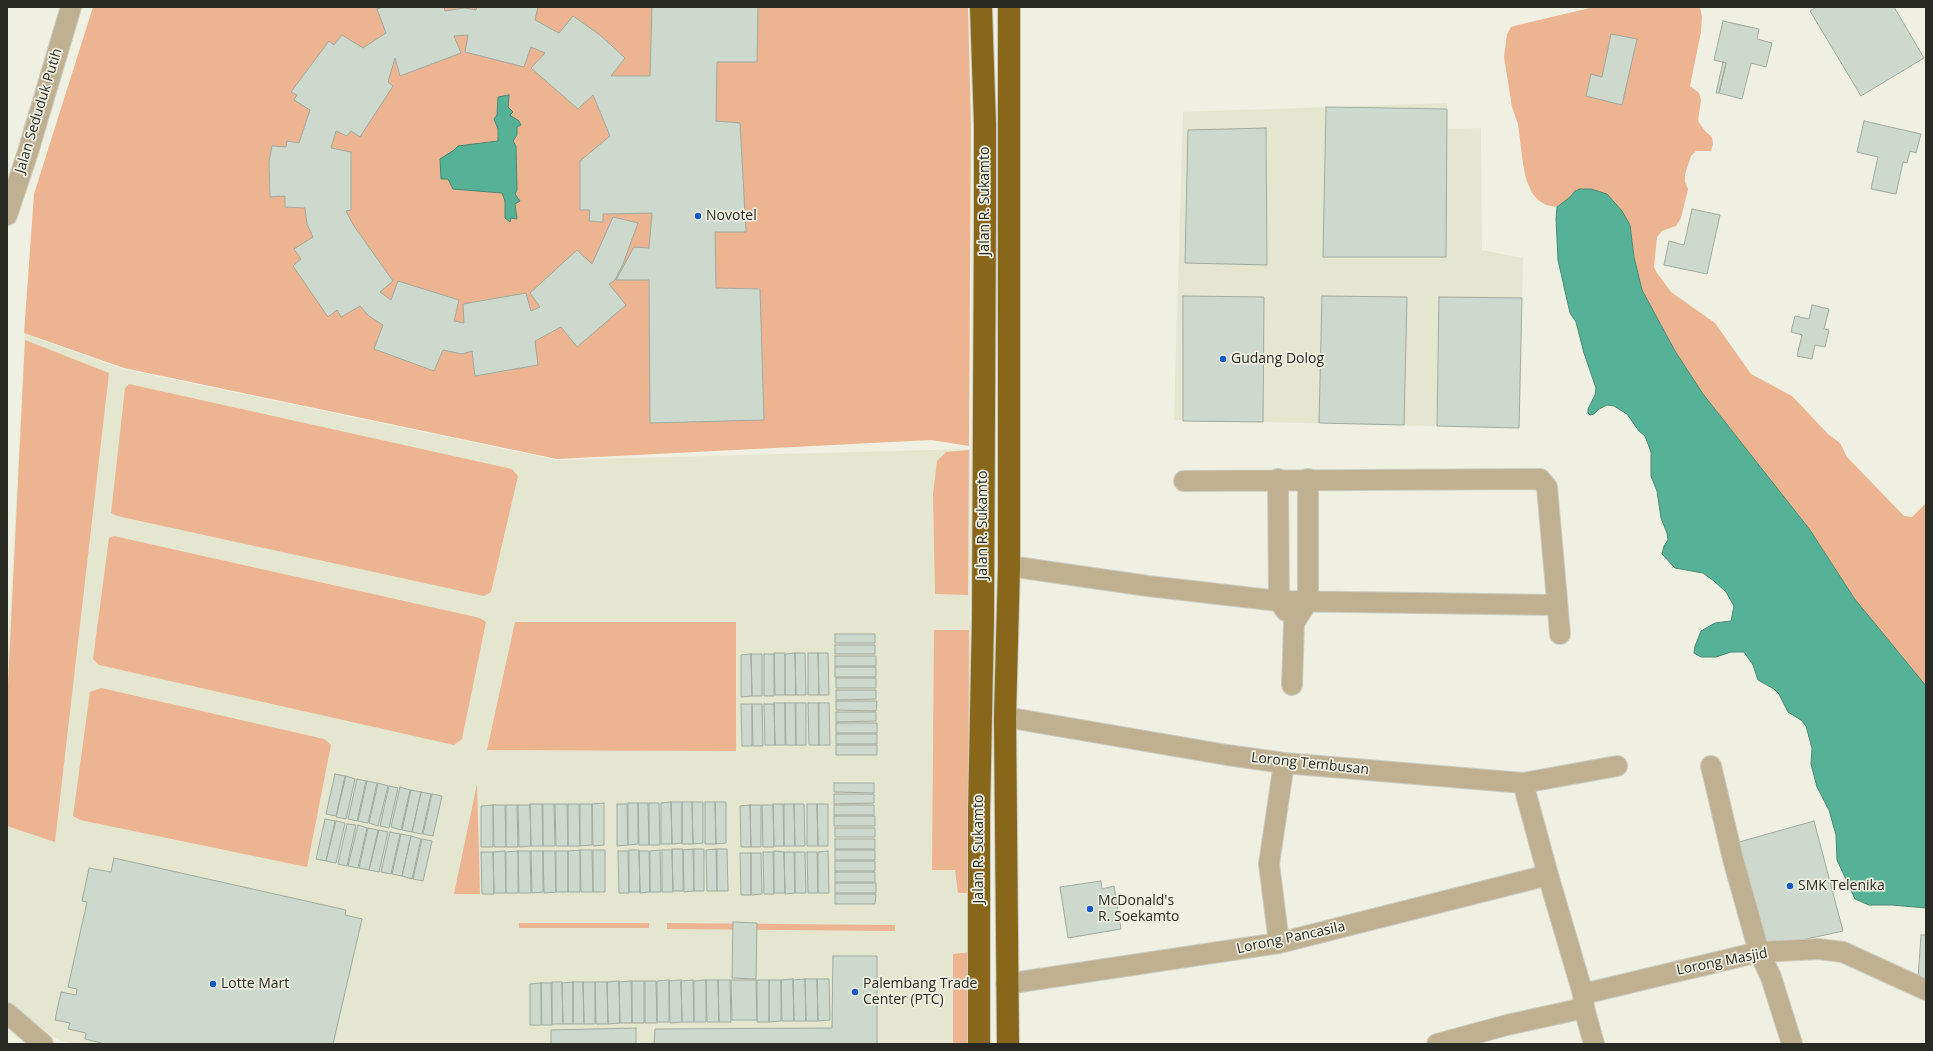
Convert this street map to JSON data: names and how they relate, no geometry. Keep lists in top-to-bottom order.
{
  "streets": {
    "highway": ["Jalan R. Sukamto"],
    "street": [
      "Jalan Seduduk Putih",
      "Lorong Tembusan",
      "Lorong Pancasila",
      "Lorong Masjid"
    ]
  },
  "crossings": [
    ["Jalan R. Sukamto", "Lorong Tembusan"],
    ["Jalan R. Sukamto", "Lorong Pancasila"]
  ],
  "places": [
    "Novotel",
    "Gudang Dolog",
    "SMK Telenika",
    "McDonald's R. Soekamto",
    "Lotte Mart",
    "Palembang Trade Center (PTC)"
  ]
}
